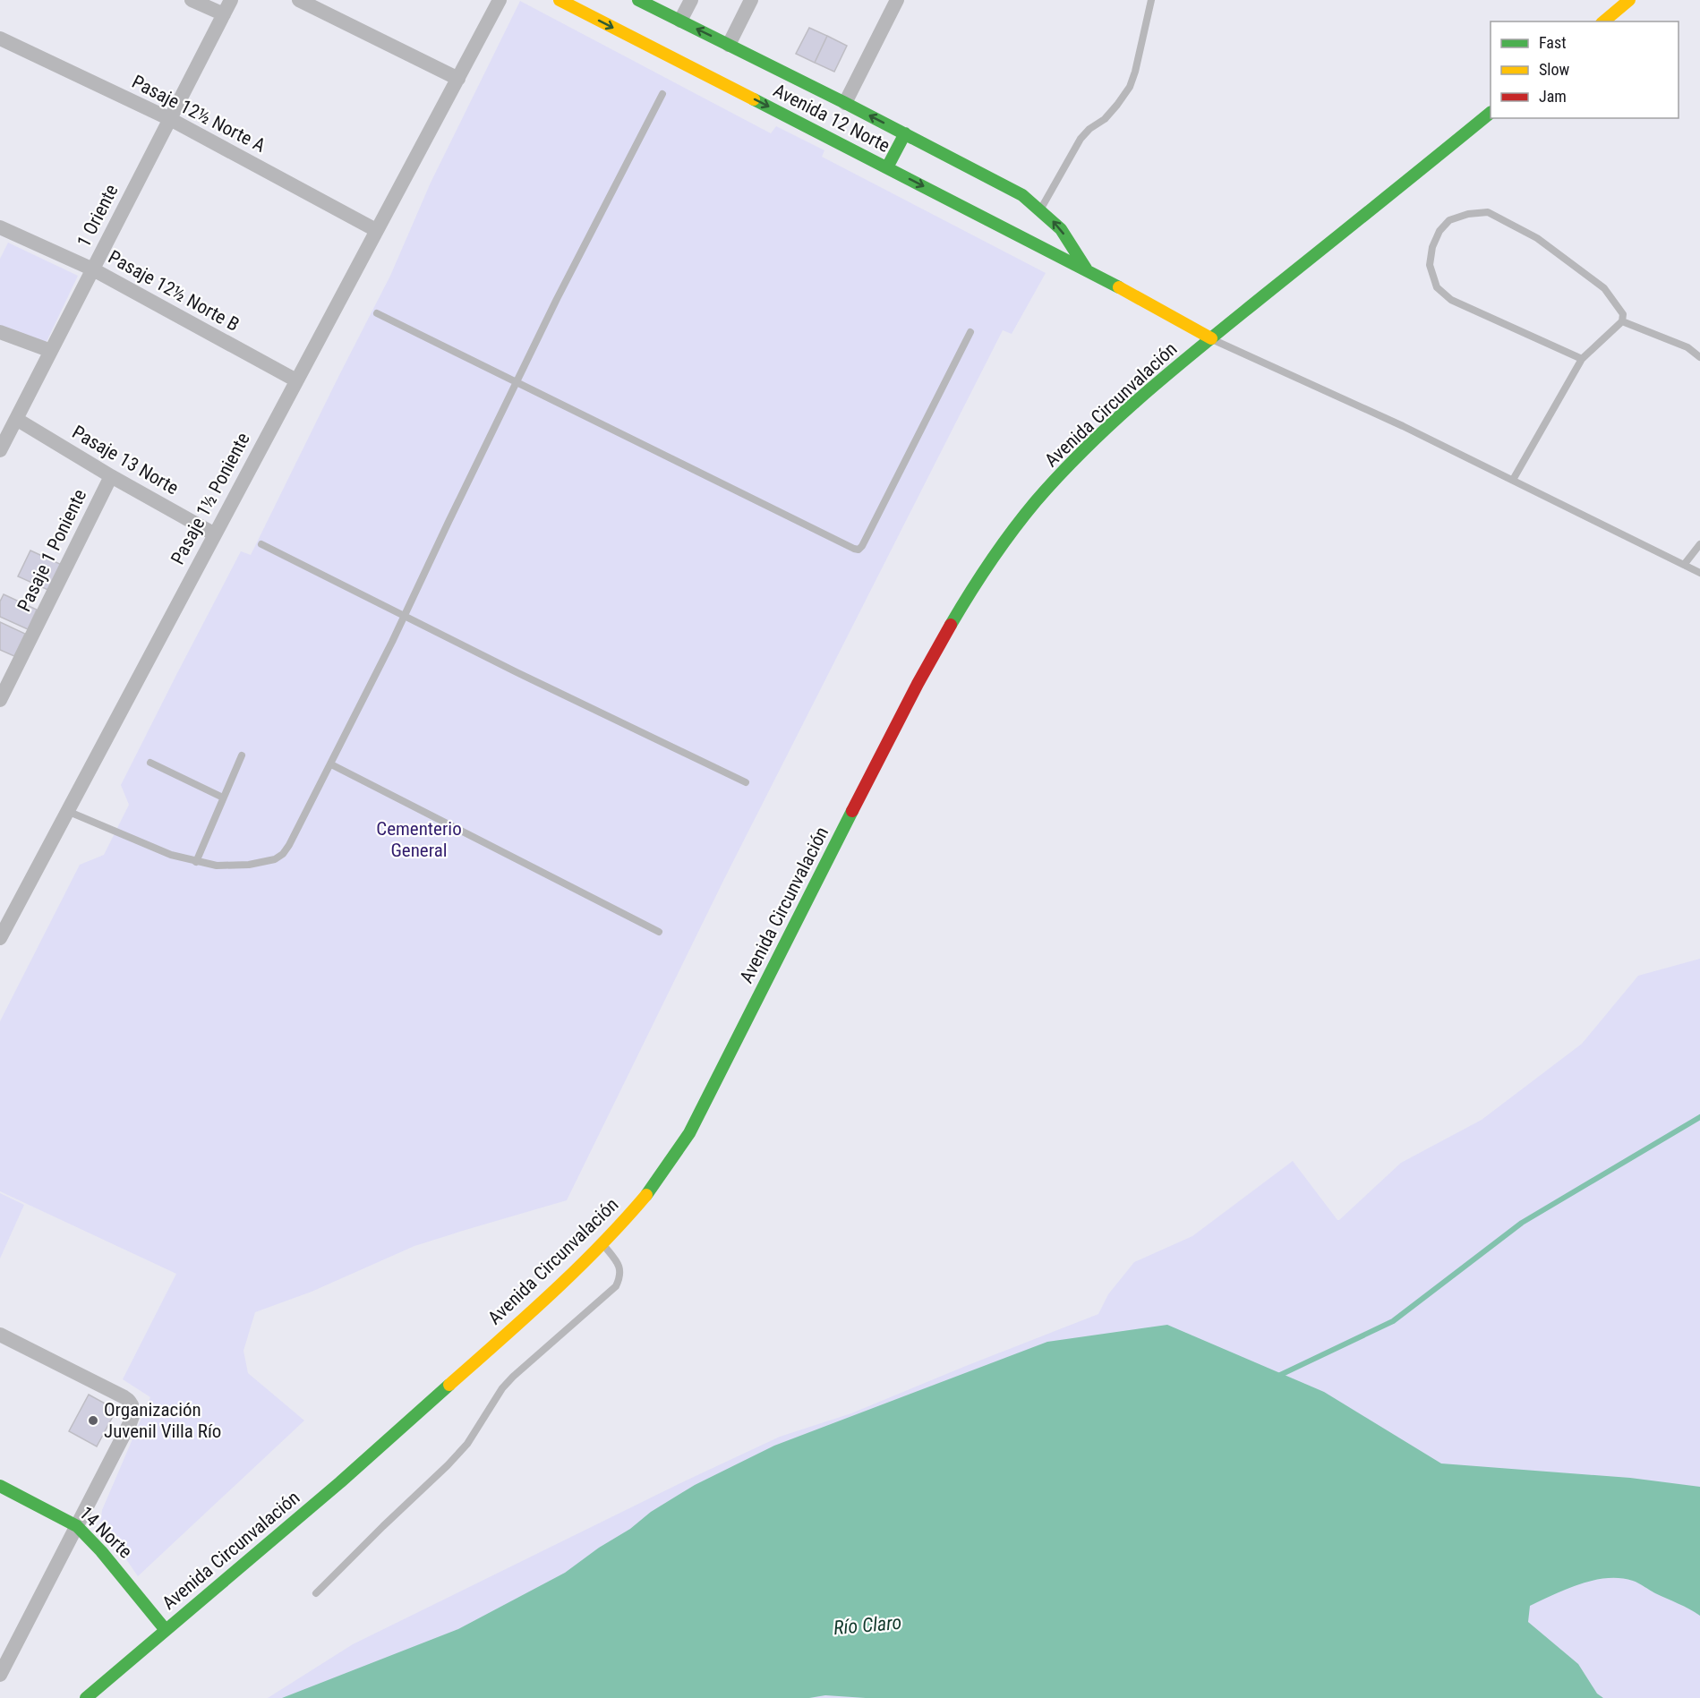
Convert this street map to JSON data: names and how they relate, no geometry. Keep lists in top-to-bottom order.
{
  "streets": {
    "main road": ["Avenida 12 Norte", "Avenida Circunvalación", "14 Norte"],
    "street": [
      "Pasaje 12½ Norte A",
      "1 Oriente",
      "Pasaje 12½ Norte B",
      "Pasaje 13 Norte",
      "Pasaje 1½ Poniente",
      "Pasaje 1 Poniente"
    ]
  },
  "crossings": [
    ["Pasaje 12½ Norte A", "1 Oriente"],
    ["Pasaje 12½ Norte A", "Pasaje 1½ Poniente"],
    ["Avenida 12 Norte", "Avenida Circunvalación"],
    ["1 Oriente", "Pasaje 12½ Norte B"],
    ["1 Oriente", "Pasaje 13 Norte"],
    ["Pasaje 12½ Norte B", "Pasaje 1½ Poniente"],
    ["Avenida Circunvalación", "14 Norte"],
    ["Pasaje 13 Norte", "Pasaje 1½ Poniente"],
    ["Pasaje 13 Norte", "Pasaje 1 Poniente"]
  ],
  "water": ["Río Claro"],
  "parks": ["Cementerio General"],
  "places": ["Organización Juvenil Villa Río"],
  "legend": ["Fast", "Slow", "Jam"]
}
